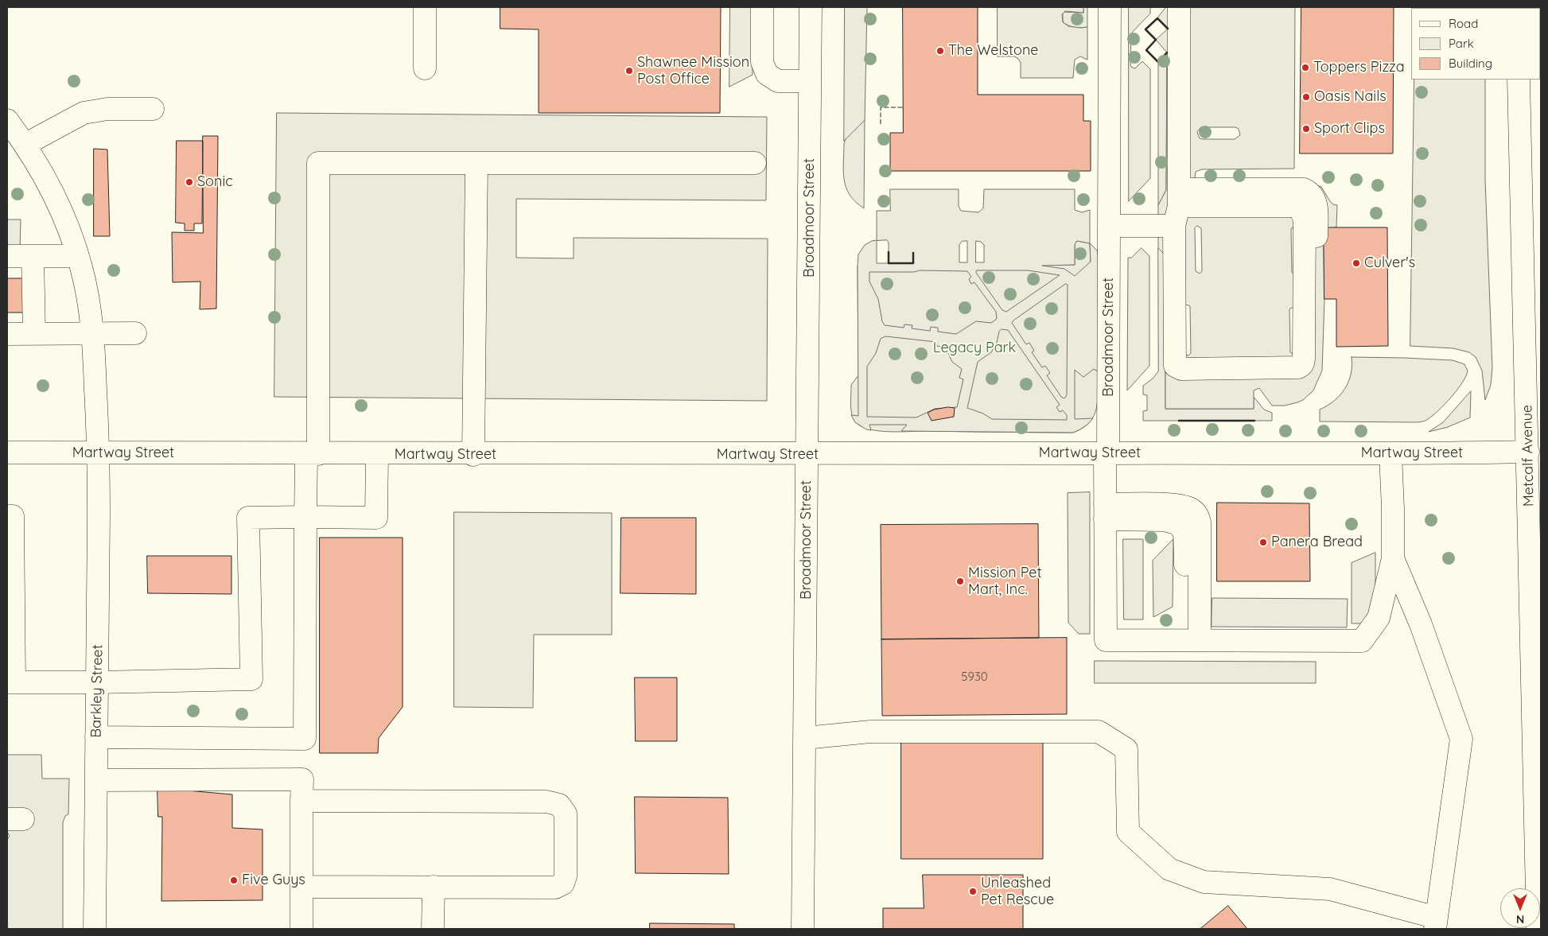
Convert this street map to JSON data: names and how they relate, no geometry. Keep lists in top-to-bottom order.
{
  "streets": {
    "main road": [
      "Broadmoor Street",
      "Martway Street",
      "Metcalf Avenue",
      "Barkley Street"
    ]
  },
  "crossings": [
    ["Broadmoor Street", "Martway Street"],
    ["Martway Street", "Metcalf Avenue"],
    ["Martway Street", "Barkley Street"]
  ],
  "parks": ["Legacy Park"],
  "places": [
    "The Welstone",
    "Toppers Pizza",
    "Shawnee Mission Post Office",
    "Oasis Nails",
    "Sport Clips",
    "Sonic",
    "Culver's",
    "Panera Bread",
    "Mission Pet Mart, Inc.",
    "Five Guys",
    "Unleashed Pet Rescue"
  ],
  "house_numbers": ["5930"],
  "legend": ["Road", "Park", "Building"],
  "north": "bottom"
}
